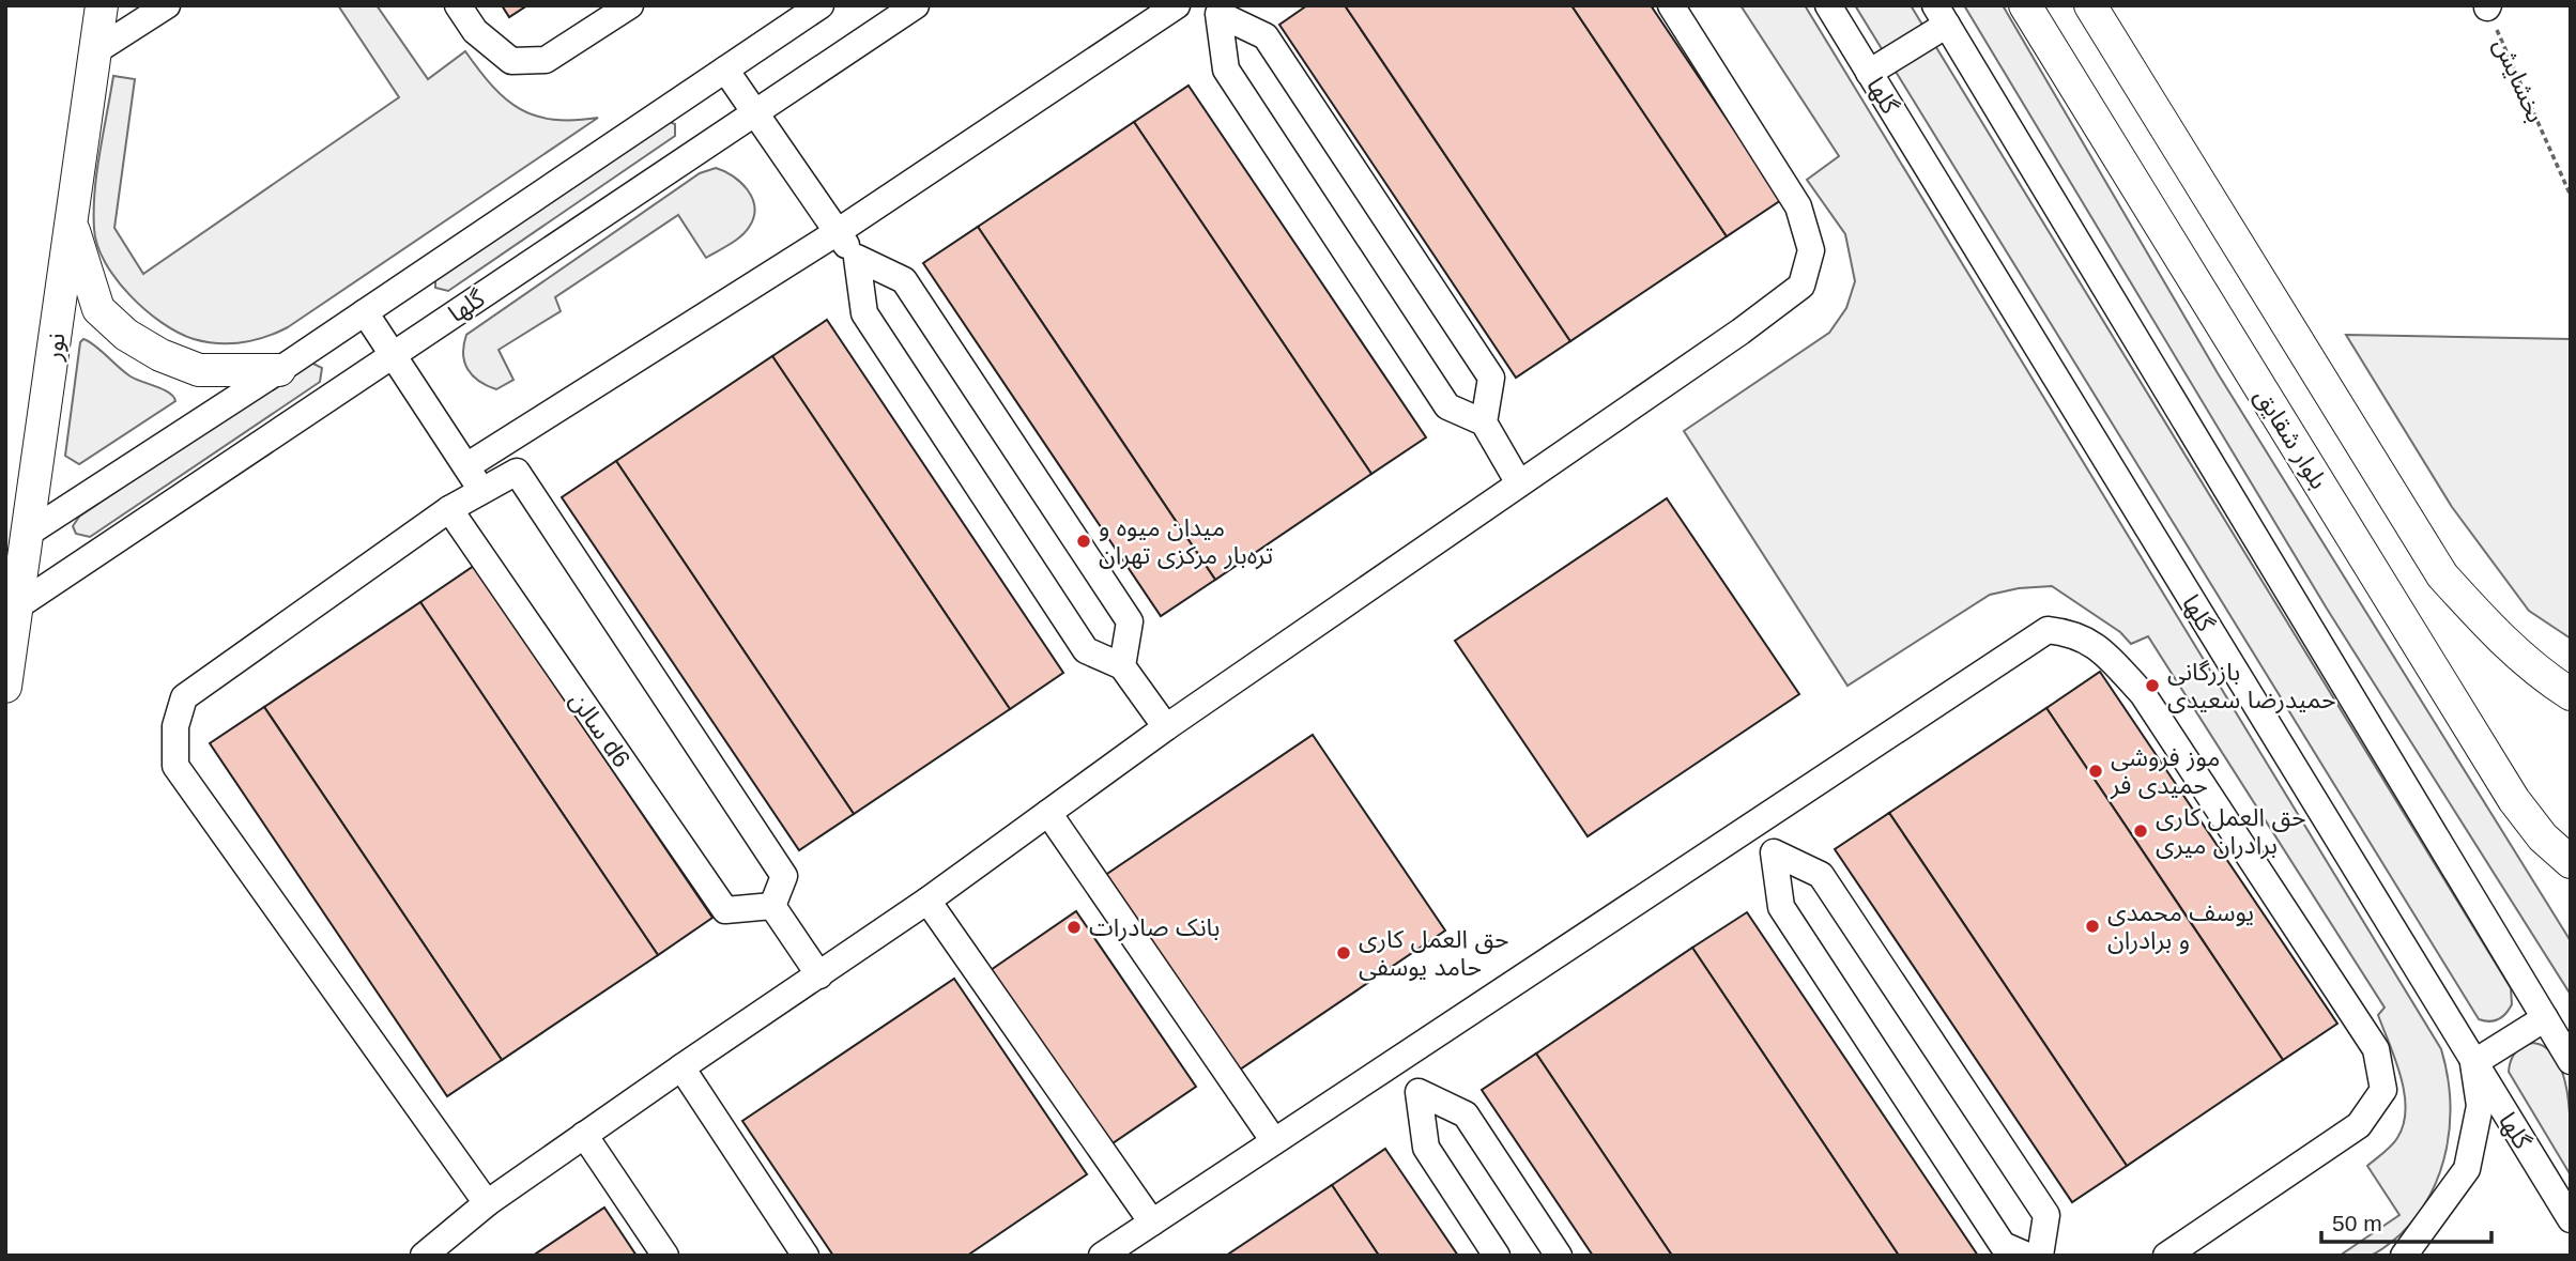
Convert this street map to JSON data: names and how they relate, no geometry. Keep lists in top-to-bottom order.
{
  "streets": {
    "main road": ["نور", "بلوار شقایق"],
    "street": ["گلها", "سالن d6"],
    "path": ["بخشایش"]
  },
  "crossings": [
    ["گلها", "نور"]
  ],
  "places": [
    "میدان میوه و تره‌بار مرکزی تهران",
    "بازرگانی حمیدرضا سعیدی",
    "موز فروشی حمیدی فر",
    "حق العمل کاری برادران میری",
    "یوسف محمدی و برادران",
    "بانک صادرات",
    "حق العمل کاری حامد یوسفی"
  ],
  "scale_bar": "50 m"
}
